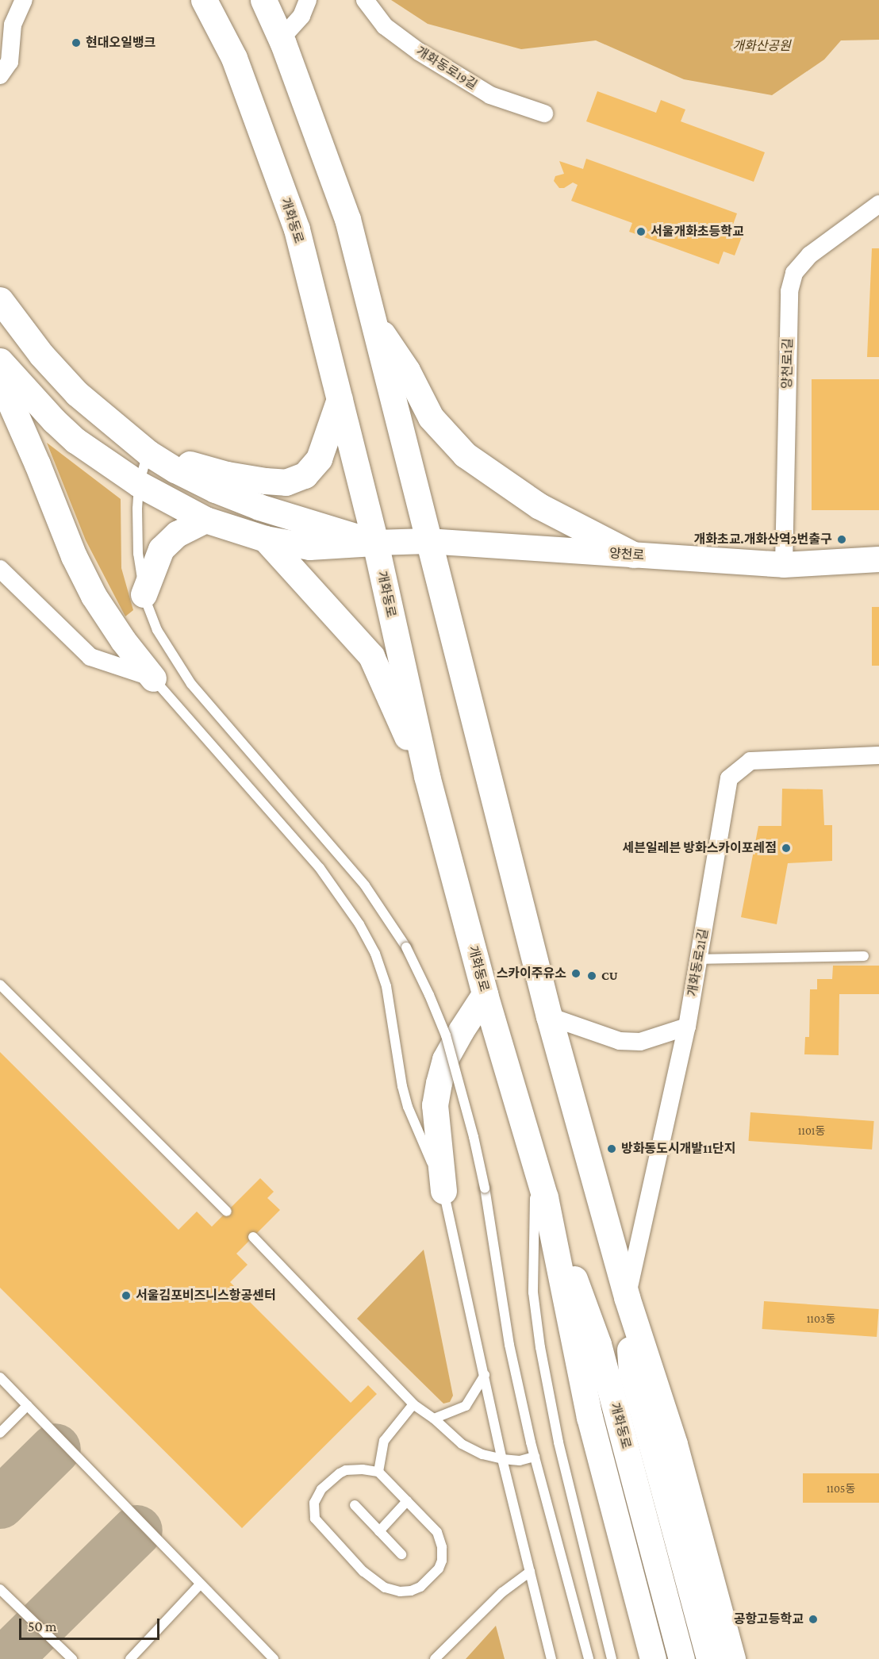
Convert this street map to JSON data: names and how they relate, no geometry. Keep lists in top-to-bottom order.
{
  "streets": {
    "main road": ["개화동로", "양천로"],
    "street": ["개화동로19길", "양천로1길", "개화동로21길"]
  },
  "crossings": [
    ["개화동로", "양천로"],
    ["개화동로", "개화동로21길"],
    ["양천로1길", "양천로"]
  ],
  "parks": ["개화산공원"],
  "places": [
    "현대오일뱅크",
    "서울개화초등학교",
    "개화초교.개화산역2번출구",
    "세븐일레븐 방화스카이포레점",
    "스카이주유소",
    "CU",
    "방화동도시개발11단지",
    "서울김포비즈니스항공센터",
    "공항고등학교"
  ],
  "house_numbers": ["1101동", "1103동", "1105동"],
  "scale_bar": "50 m"
}
